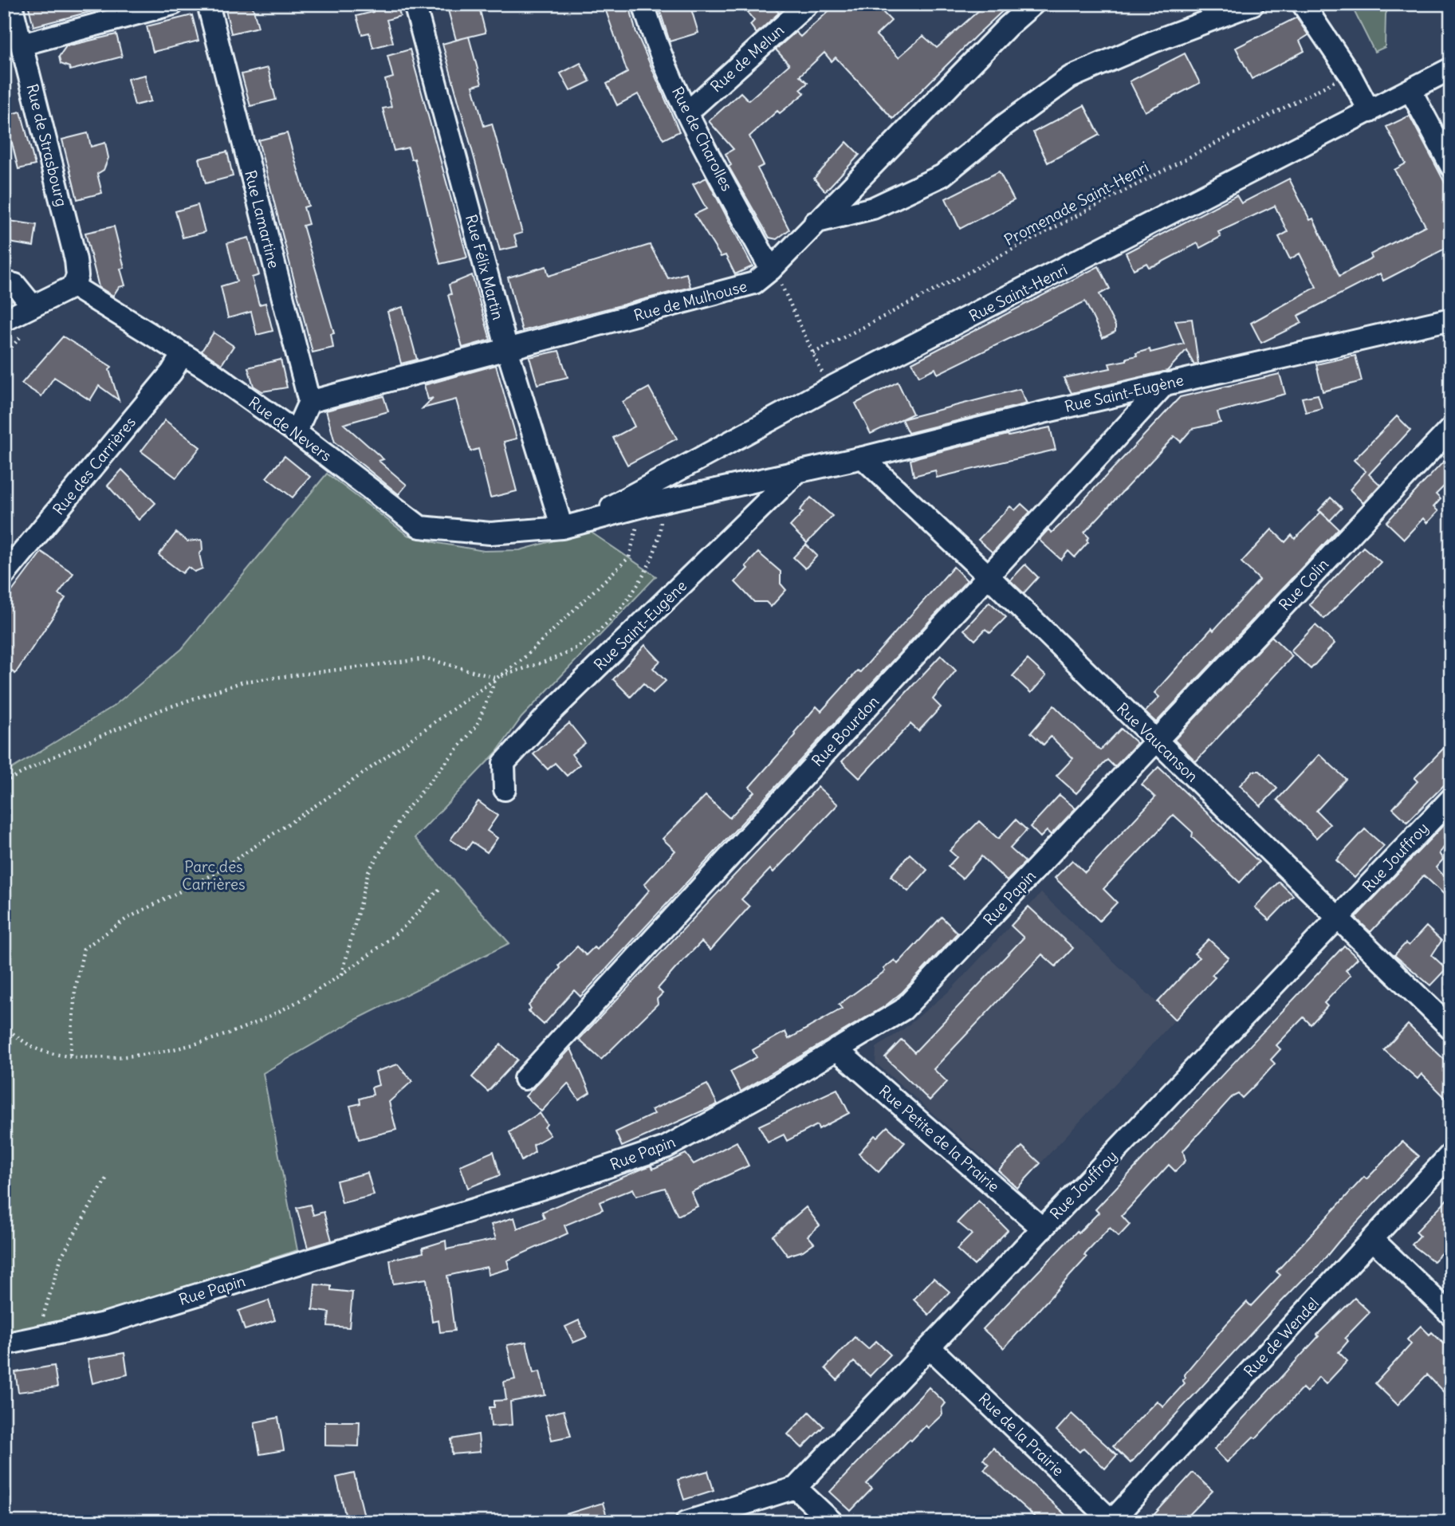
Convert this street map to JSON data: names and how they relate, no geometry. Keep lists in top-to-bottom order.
{
  "streets": {
    "street": [
      "Rue de Melun",
      "Rue de Charolles",
      "Rue de Strasbourg",
      "Rue Lamartine",
      "Rue Félix Martin",
      "Rue Saint-Henri",
      "Rue de Mulhouse",
      "Rue Saint-Eugène",
      "Rue de Nevers",
      "Rue des Carrières",
      "Rue Colin",
      "Rue Bourdon",
      "Rue Vaucanson",
      "Rue Jouffroy",
      "Rue Papin",
      "Rue Petite de la Prairie",
      "Rue de Wendel",
      "Rue de la Prairie"
    ],
    "path": ["Promenade Saint-Henri"]
  },
  "crossings": [
    ["Rue de Melun", "Rue de Charolles"],
    ["Rue de Charolles", "Rue de Mulhouse"],
    ["Rue de Strasbourg", "Rue de Nevers"],
    ["Rue Lamartine", "Rue de Mulhouse"],
    ["Rue Félix Martin", "Rue de Mulhouse"],
    ["Rue Félix Martin", "Rue Saint-Eugène"],
    ["Rue Félix Martin", "Rue de Nevers"],
    ["Rue Saint-Henri", "Rue Saint-Eugène"],
    ["Rue Saint-Eugène", "Rue de Nevers"],
    ["Rue Saint-Eugène", "Rue Bourdon"],
    ["Rue Saint-Eugène", "Rue Vaucanson"],
    ["Rue de Nevers", "Rue des Carrières"],
    ["Rue Colin", "Rue Vaucanson"],
    ["Rue Colin", "Rue Papin"],
    ["Rue Bourdon", "Rue Vaucanson"],
    ["Rue Vaucanson", "Rue Jouffroy"],
    ["Rue Vaucanson", "Rue Papin"],
    ["Rue Jouffroy", "Rue Petite de la Prairie"],
    ["Rue Jouffroy", "Rue de la Prairie"],
    ["Rue Papin", "Rue Petite de la Prairie"],
    ["Rue de Wendel", "Rue de la Prairie"]
  ],
  "parks": ["Parc des Carrières"]
}
